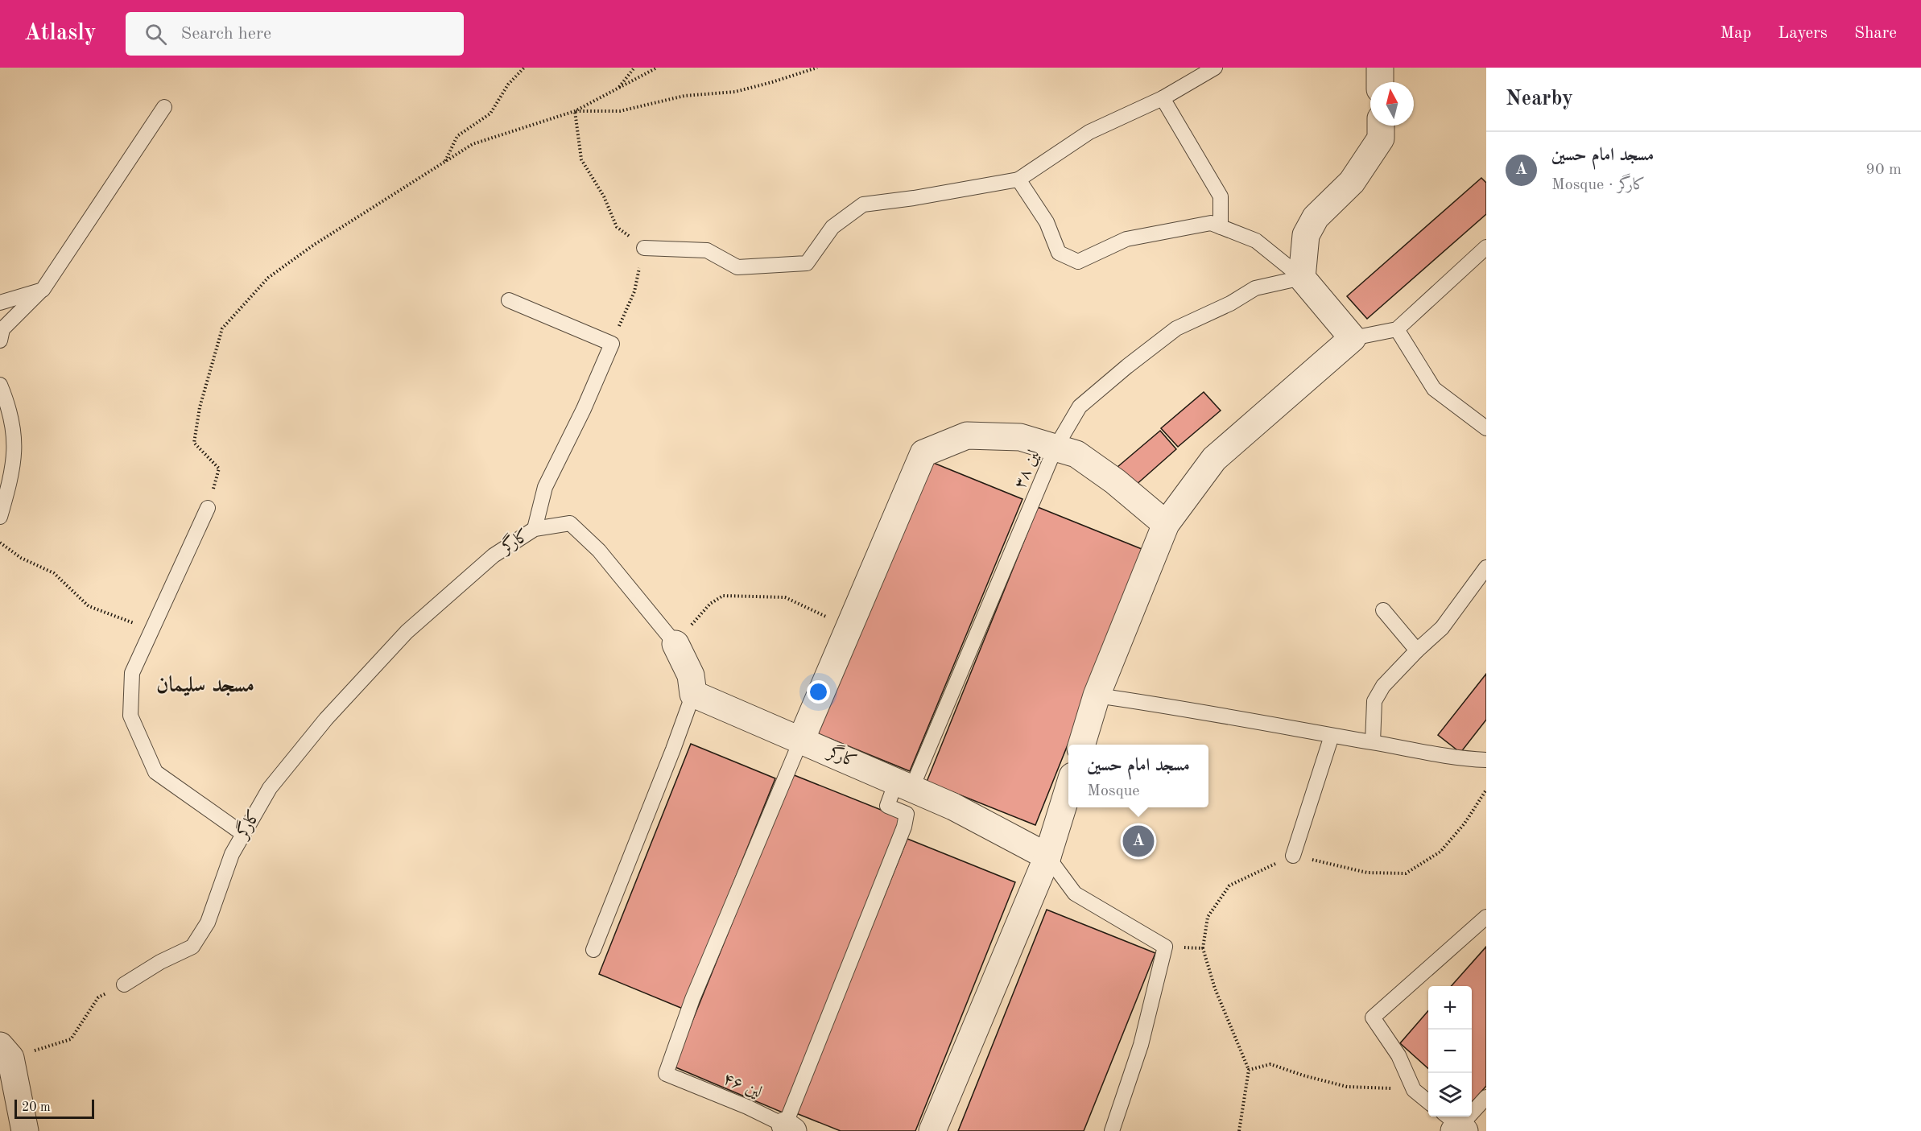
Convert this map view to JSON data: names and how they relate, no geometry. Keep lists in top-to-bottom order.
{
  "streets": {
    "street": ["کارگر"],
    "lane": ["لین ۳۸", "لین ۴۶"]
  },
  "crossings": [
    ["لین ۳۸", "کارگر"],
    ["لین ۳۸", "لین ۴۶"],
    ["کارگر", "لین ۴۶"]
  ],
  "districts": ["مسجد سلیمان"],
  "scale_bar": "20 m",
  "north": "top",
  "page": {
    "header": "Atlasly",
    "search": "Search here",
    "nav": ["Map", "Layers", "Share"],
    "heading": "Nearby",
    "list": [
      {
        "mark": "A",
        "name": "مسجد امام حسین",
        "note": "Mosque · کارگر",
        "value": "90 m"
      }
    ],
    "popup": ["مسجد امام حسین", "Mosque"],
    "pins": "A",
    "map_buttons": ["+", "−"],
    "scale": "20 m"
  }
}
